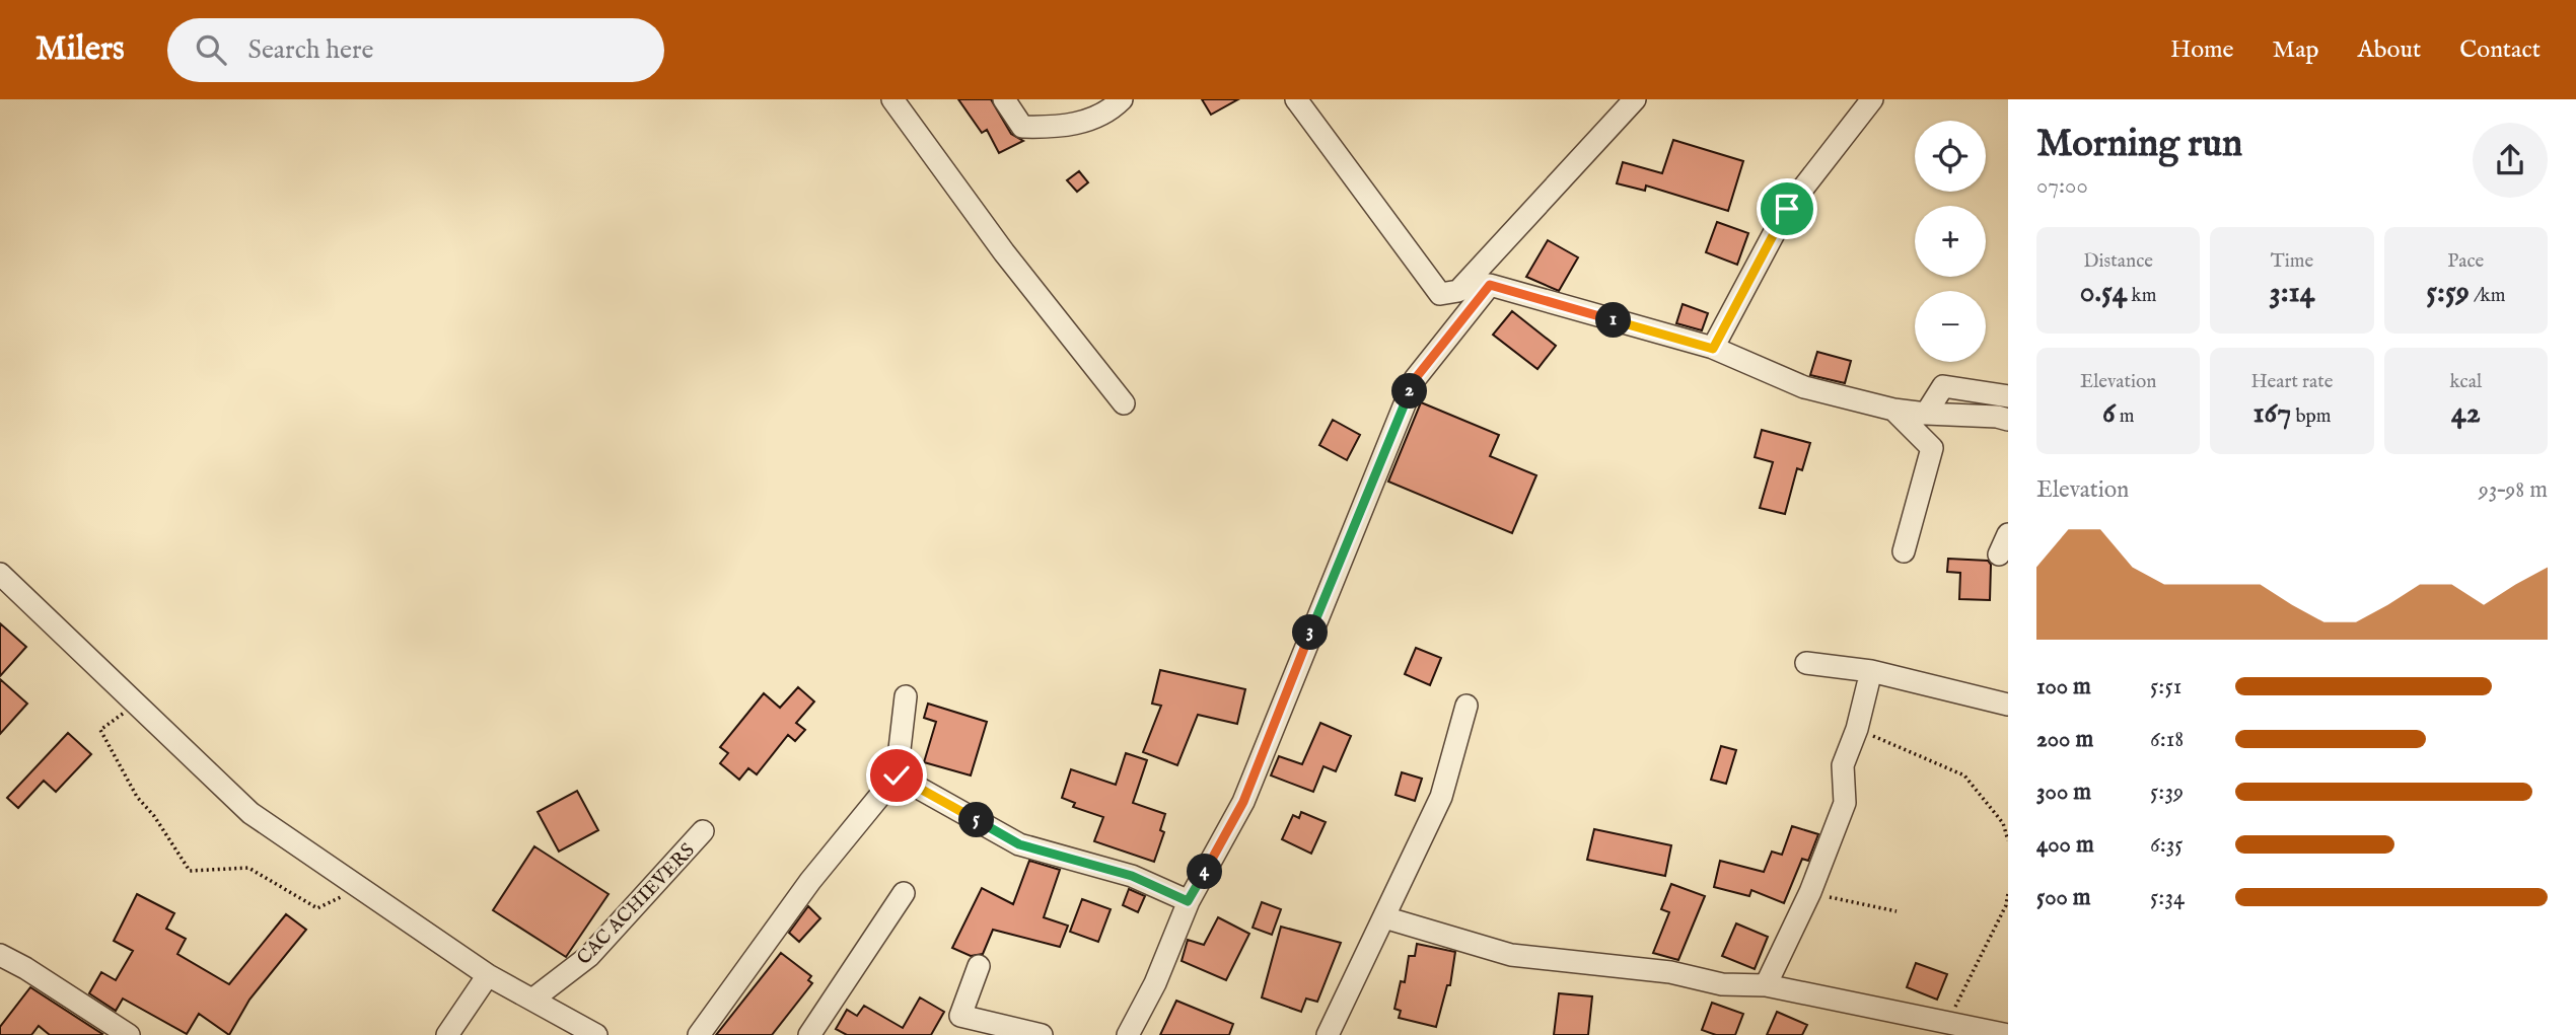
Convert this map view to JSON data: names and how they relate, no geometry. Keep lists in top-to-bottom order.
{
  "streets": {
    "street": ["CAC ACHIEVERS"]
  },
  "page": {
    "header": "Milers",
    "search": "Search here",
    "nav": [
      "Home",
      "Map",
      "About",
      "Contact"
    ],
    "heading": ["Morning run", "07:00"],
    "map_buttons": ["+", "−"],
    "stats": [
      ["Distance", "0.54 km"],
      ["Time", "3:14"],
      ["Pace", "5:59 /km"],
      ["Elevation", "6 m"],
      ["Heart rate", "167 bpm"],
      ["kcal", "42"]
    ],
    "pins": [
      "1",
      "2",
      "3",
      "5",
      "4"
    ],
    "chart": ["Elevation", "93–98 m"],
    "list": [
      {
        "name": "100 m",
        "note": "5:51"
      },
      {
        "name": "200 m",
        "note": "6:18"
      },
      {
        "name": "300 m",
        "note": "5:39"
      },
      {
        "name": "400 m",
        "note": "6:35"
      },
      {
        "name": "500 m",
        "note": "5:34"
      }
    ]
  }
}
